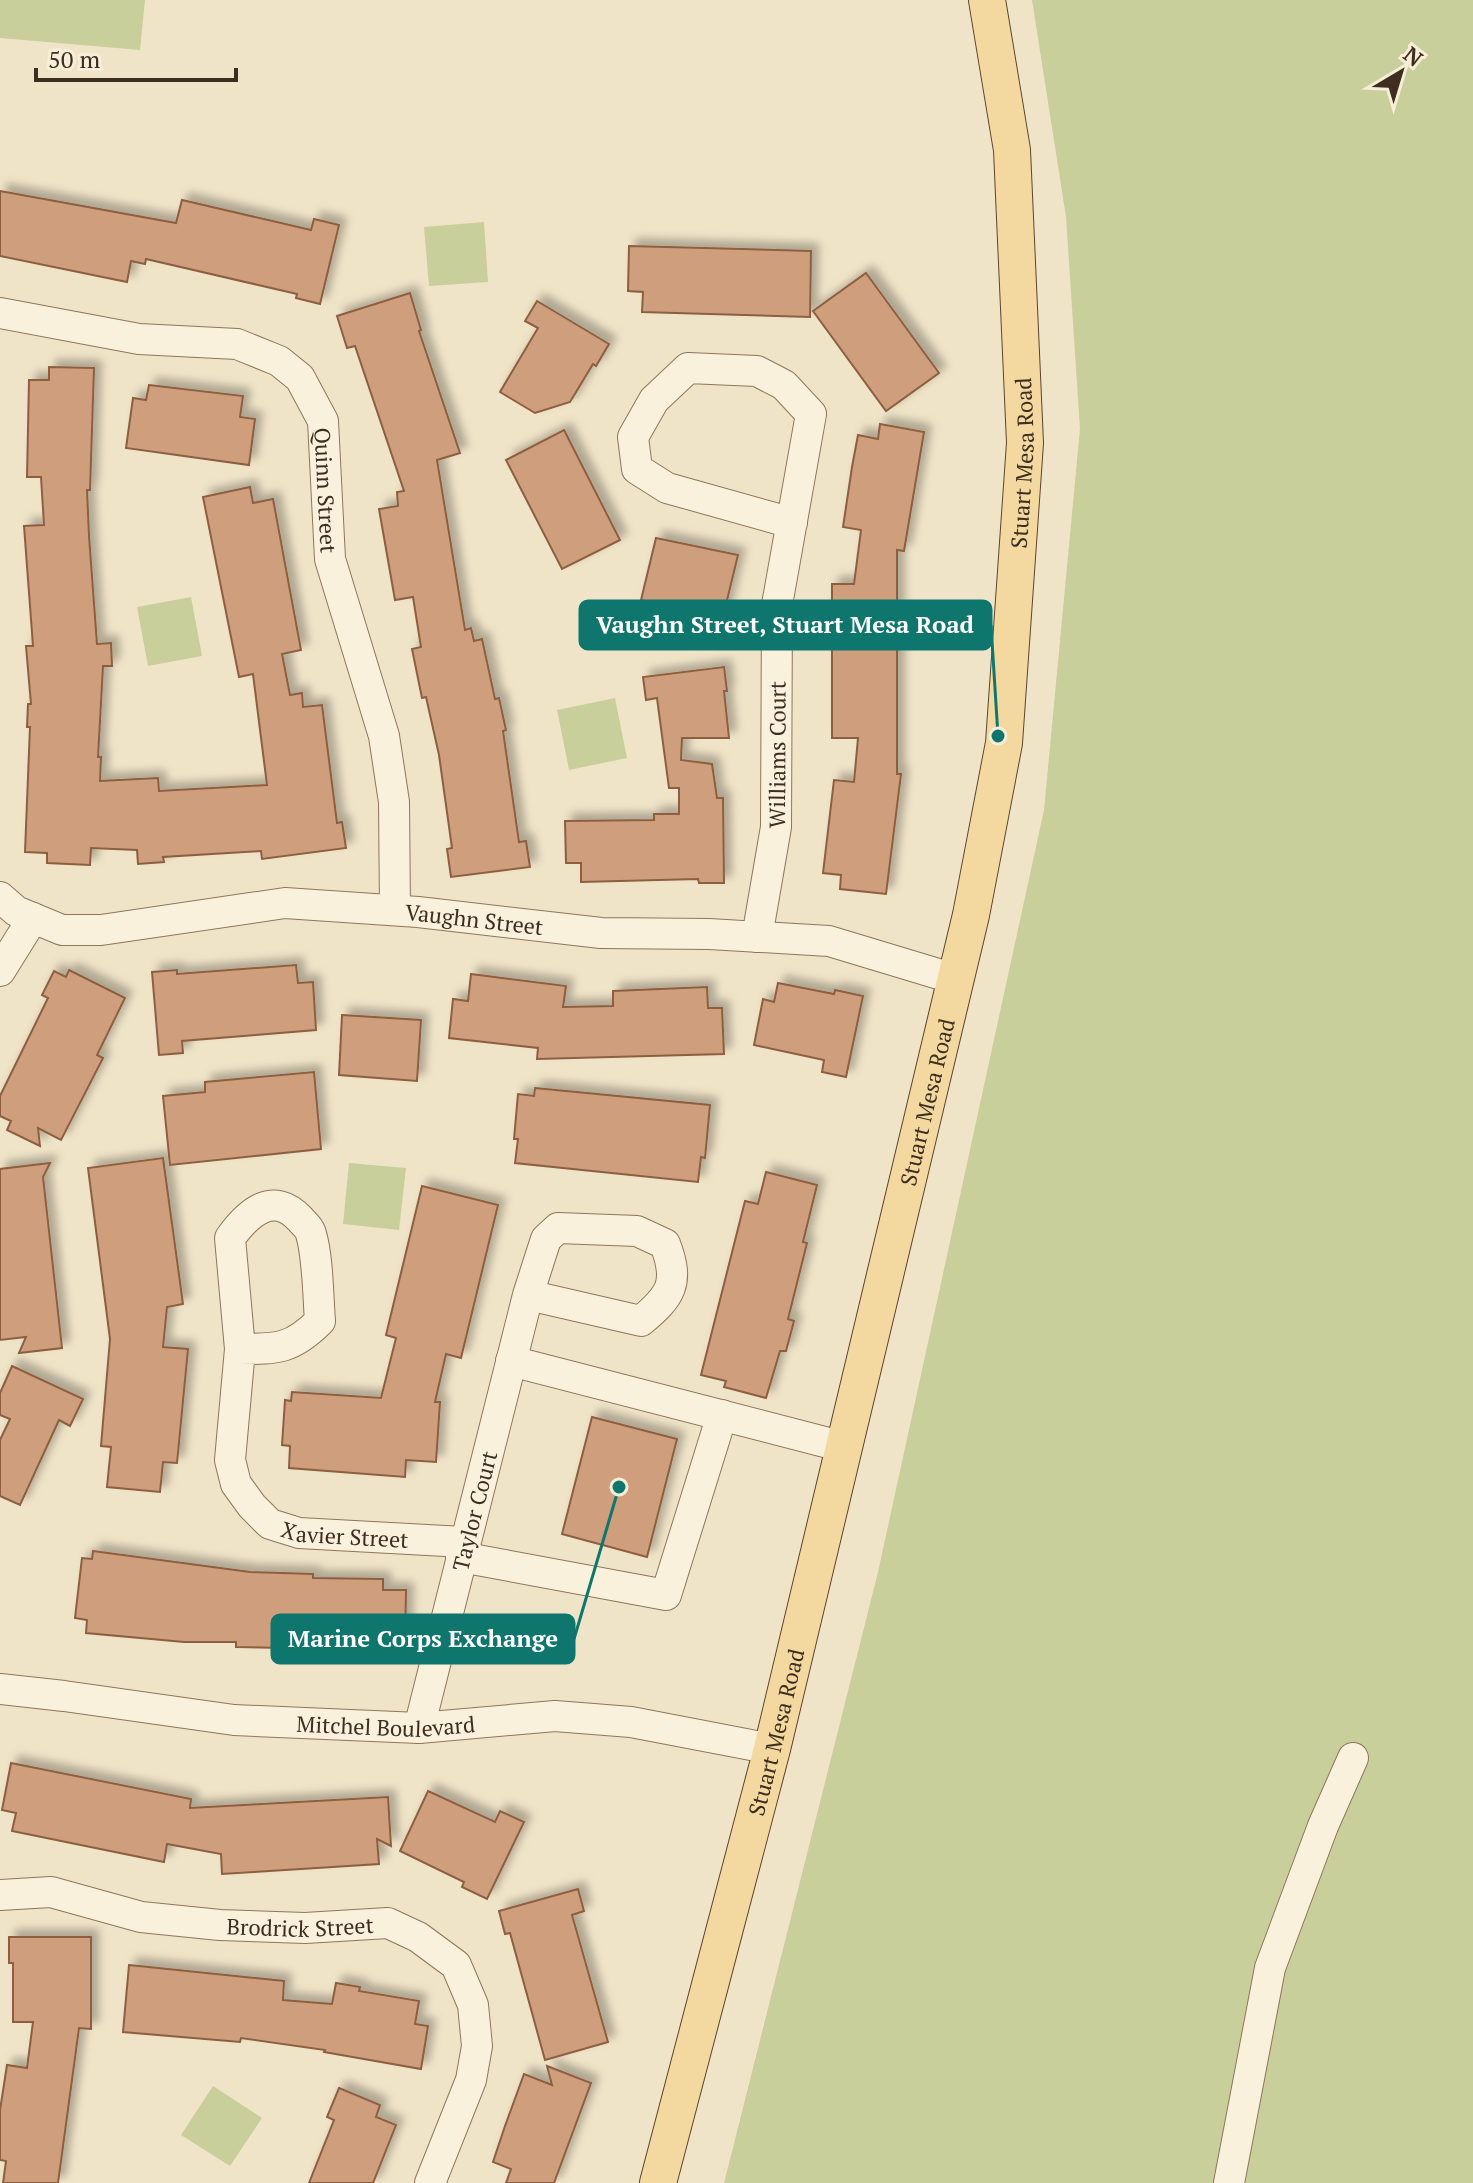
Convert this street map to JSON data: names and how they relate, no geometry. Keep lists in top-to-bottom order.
{
  "streets": {
    "main road": ["Stuart Mesa Road"],
    "street": [
      "Quinn Street",
      "Williams Court",
      "Vaughn Street",
      "Taylor Court",
      "Xavier Street",
      "Mitchel Boulevard",
      "Brodrick Street"
    ]
  },
  "crossings": [
    ["Stuart Mesa Road", "Vaughn Street"],
    ["Stuart Mesa Road", "Mitchel Boulevard"],
    ["Quinn Street", "Vaughn Street"],
    ["Williams Court", "Vaughn Street"],
    ["Taylor Court", "Xavier Street"],
    ["Taylor Court", "Mitchel Boulevard"]
  ],
  "places": ["Vaughn Street, Stuart Mesa Road", "Marine Corps Exchange"],
  "scale_bar": "50 m",
  "north": "top right"
}
